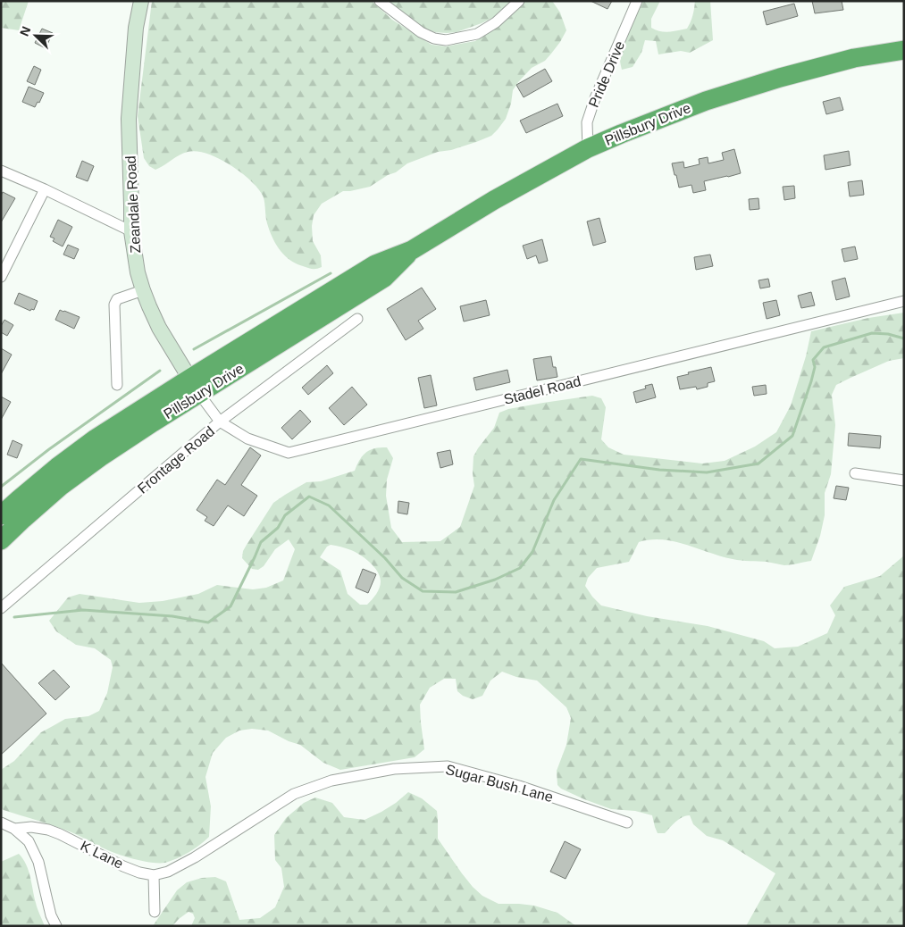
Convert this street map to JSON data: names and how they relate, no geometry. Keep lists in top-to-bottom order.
{
  "streets": {
    "highway": ["Pillsbury Drive"],
    "main road": ["Zeandale Road"],
    "street": [
      "Pride Drive",
      "Stadel Road",
      "Frontage Road",
      "Sugar Bush Lane",
      "K Lane"
    ]
  },
  "crossings": [
    ["Pride Drive", "Pillsbury Drive"],
    ["Pillsbury Drive", "Zeandale Road"],
    ["Pillsbury Drive", "Stadel Road"],
    ["Zeandale Road", "Stadel Road"],
    ["Stadel Road", "Frontage Road"],
    ["Sugar Bush Lane", "K Lane"]
  ],
  "north": "top left"
}
